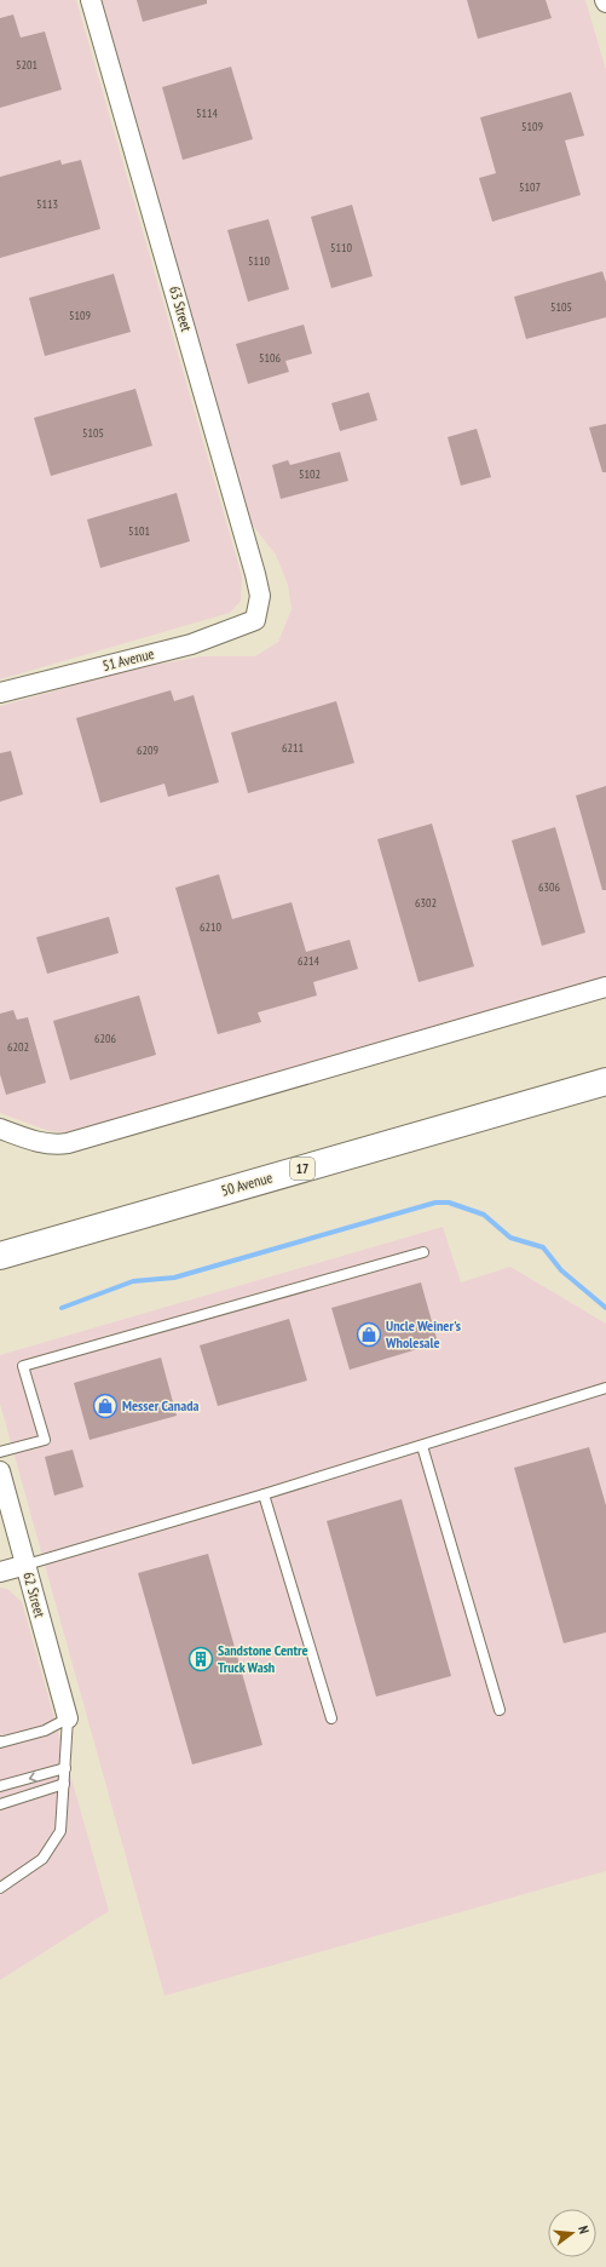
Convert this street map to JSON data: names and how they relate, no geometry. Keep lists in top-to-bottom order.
{
  "streets": {
    "main road": ["17", "50 Avenue"],
    "street": ["63 Street", "51 Avenue", "62 Street"]
  },
  "crossings": [
    ["63 Street", "51 Avenue"]
  ],
  "places": {
    "shop": ["Uncle Weiner's Wholesale", "Messer Canada"],
    "building": ["Sandstone Centre Truck Wash"]
  },
  "house_numbers": [
    "5201",
    "5114",
    "5109",
    "5107",
    "5113",
    "5110",
    "5110",
    "5105",
    "5109",
    "5106",
    "5105",
    "5102",
    "5101",
    "6211",
    "6209",
    "6306",
    "6302",
    "6210",
    "6214",
    "6206",
    "6202"
  ],
  "north": "right"
}
